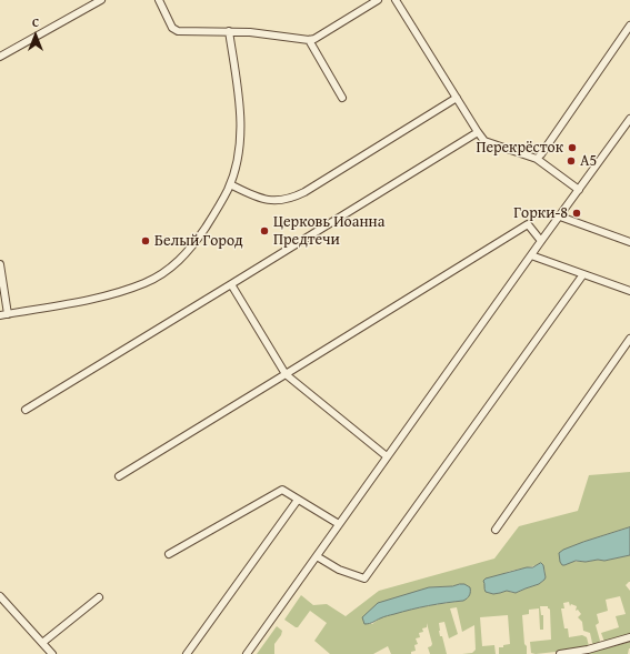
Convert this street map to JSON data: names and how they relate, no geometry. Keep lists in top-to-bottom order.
{
  "places": [
    "Перекрёсток",
    "А5",
    "Горки-8",
    "Церковь Иоанна Предтечи",
    "Белый Город"
  ],
  "north": "top"
}
